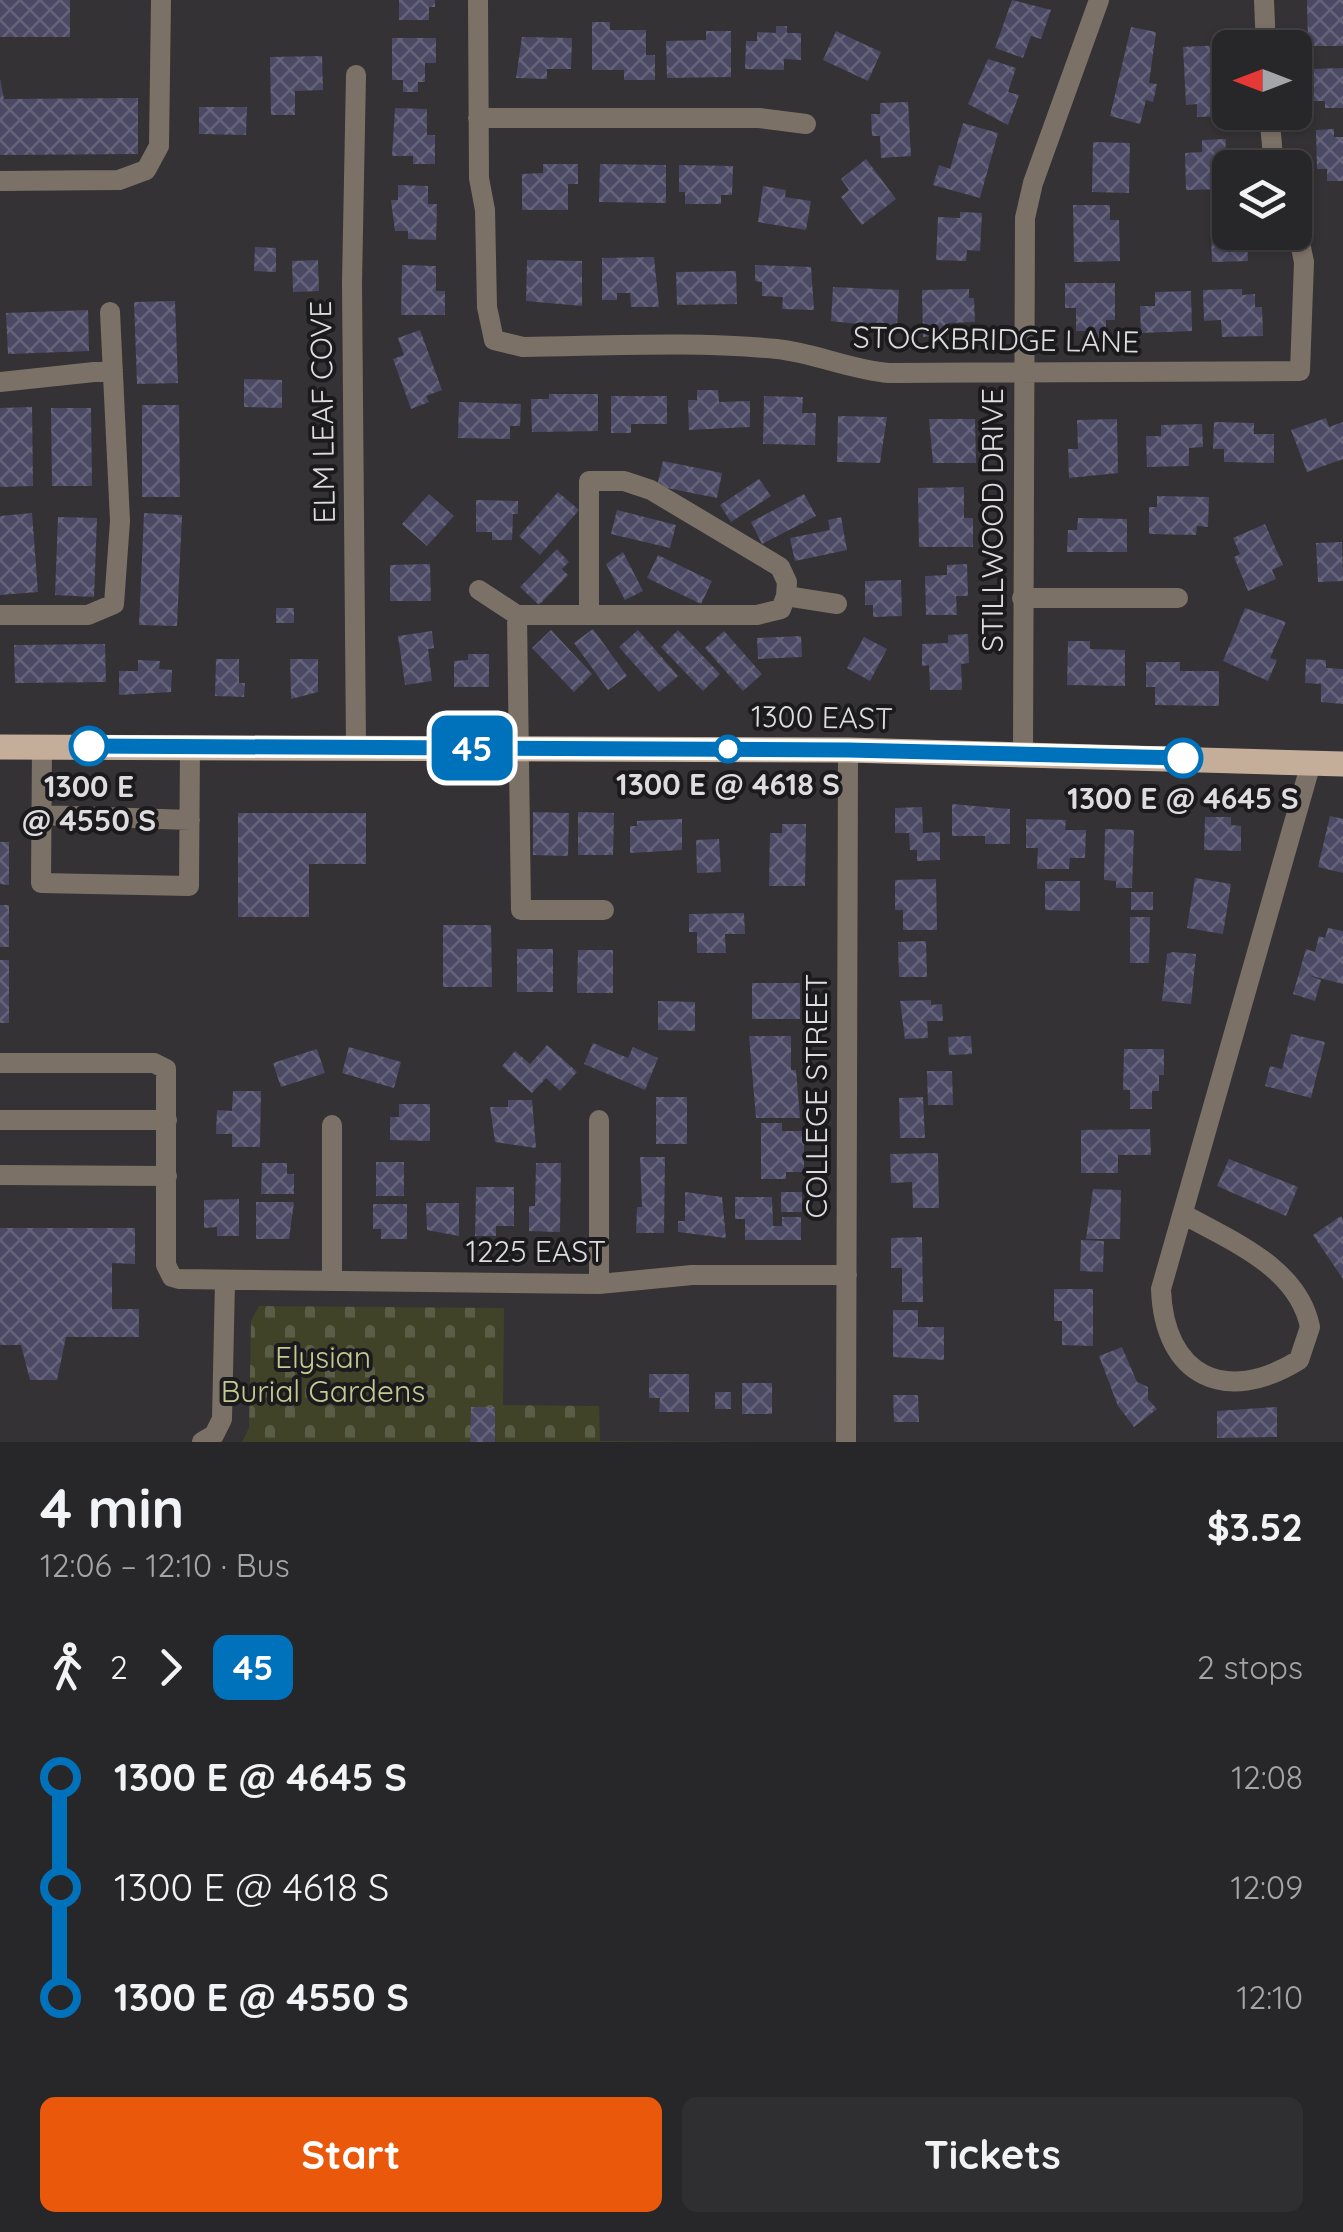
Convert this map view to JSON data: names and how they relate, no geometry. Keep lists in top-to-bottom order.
{
  "streets": {
    "main road": ["1300 EAST"],
    "street": [
      "STOCKBRIDGE LANE",
      "ELM LEAF COVE",
      "STILLWOOD DRIVE",
      "COLLEGE STREET",
      "1225 EAST"
    ]
  },
  "crossings": [
    ["STOCKBRIDGE LANE", "STILLWOOD DRIVE"],
    ["ELM LEAF COVE", "1300 EAST"],
    ["STILLWOOD DRIVE", "1300 EAST"],
    ["1300 EAST", "COLLEGE STREET"],
    ["COLLEGE STREET", "1225 EAST"]
  ],
  "parks": ["Elysian Burial Gardens"],
  "places": ["1300 E @ 4550 S", "1300 E @ 4618 S", "1300 E @ 4645 S"],
  "lines": ["bus line 45"],
  "north": "left",
  "page": {
    "on_map": "45",
    "heading": ["4 min", "12:06 – 12:10 · Bus", "$3.52"],
    "legs": ["2", "45", "2 stops"],
    "list": [
      {
        "name": "1300 E @ 4645 S",
        "value": "12:08"
      },
      {
        "name": "1300 E @ 4618 S",
        "value": "12:09"
      },
      {
        "name": "1300 E @ 4550 S",
        "value": "12:10"
      }
    ],
    "buttons": ["Start", "Tickets"]
  }
}
